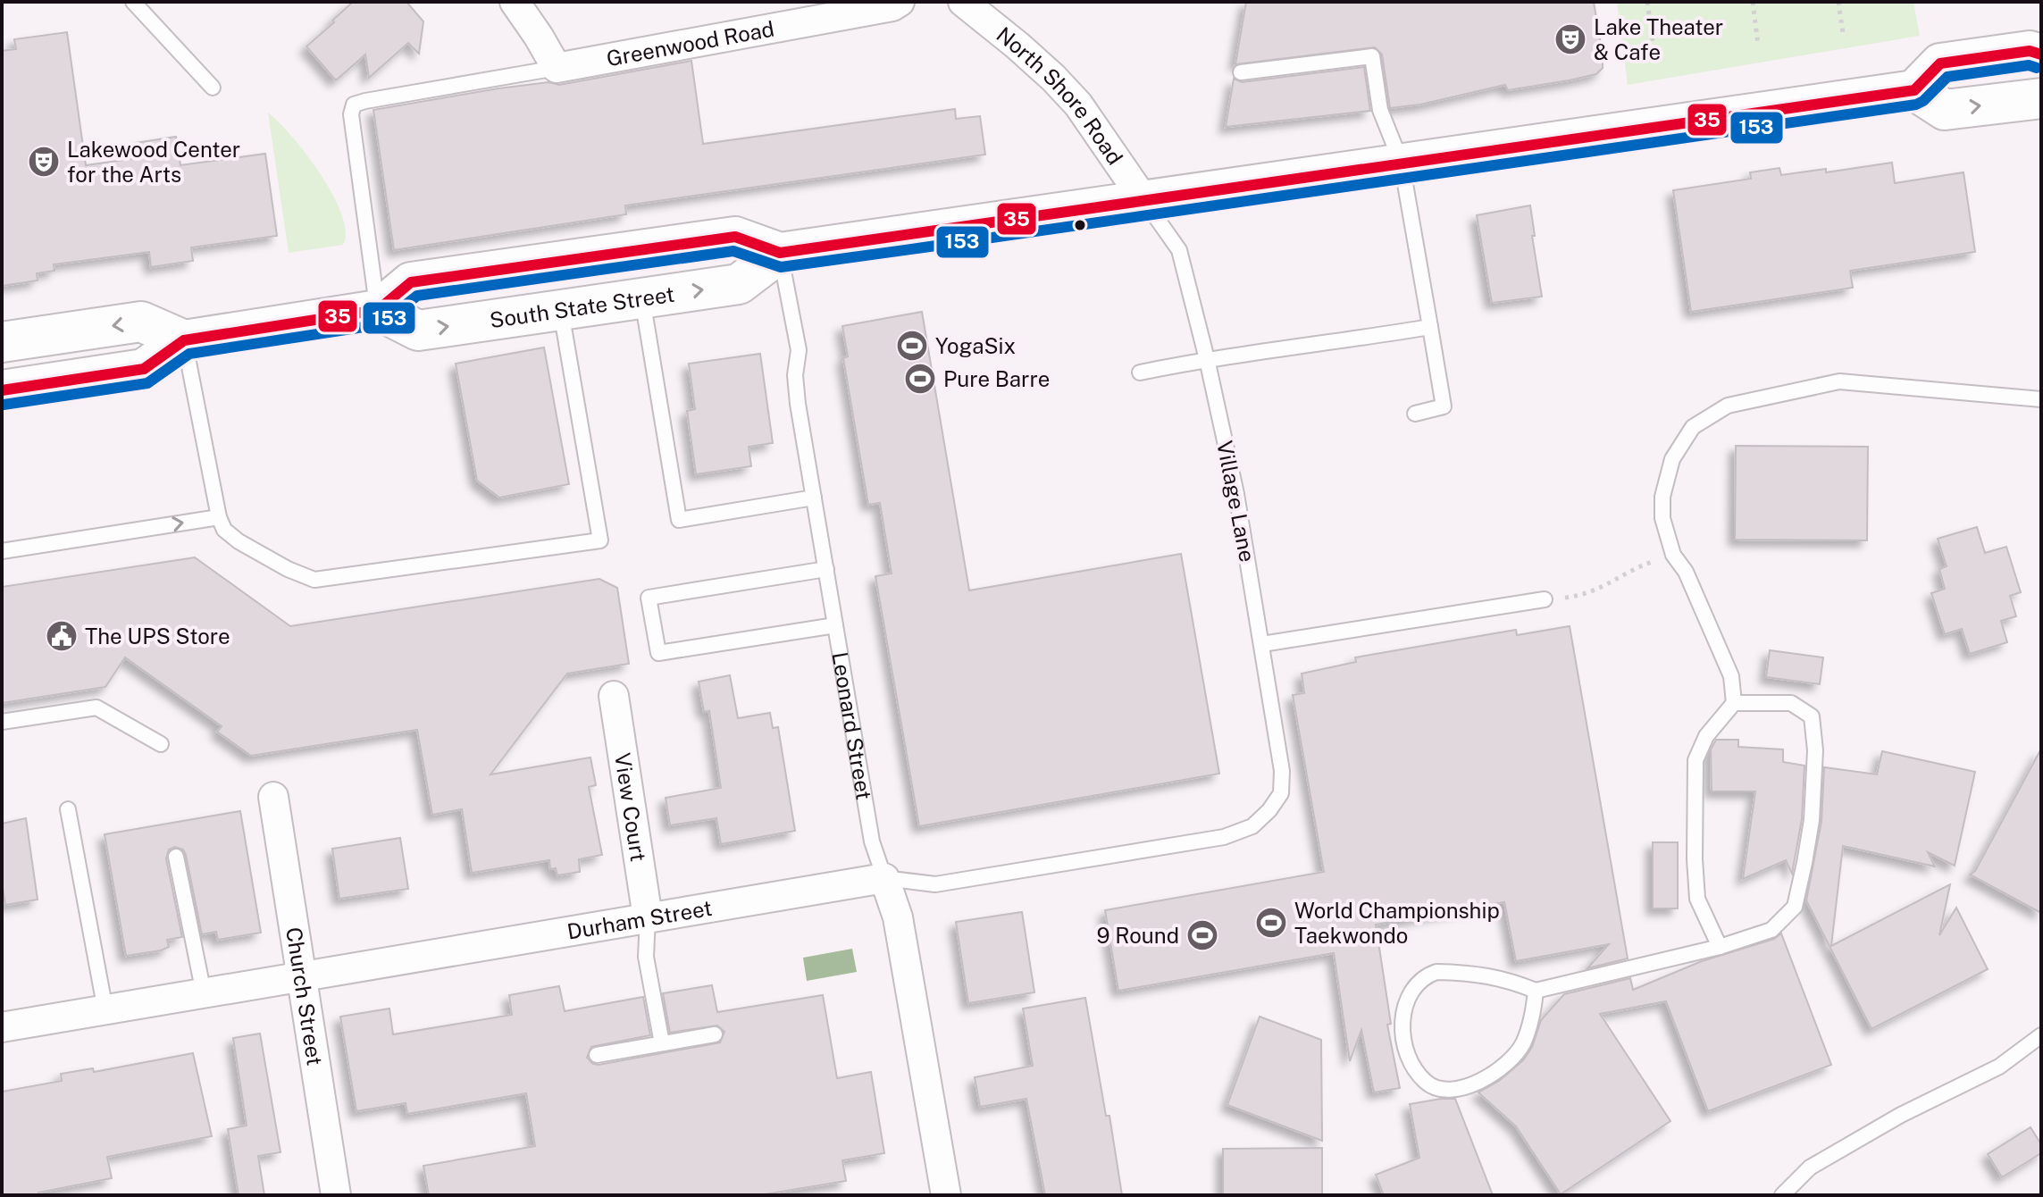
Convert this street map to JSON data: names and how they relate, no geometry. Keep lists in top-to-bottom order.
{
  "streets": {
    "main road": ["South State Street"],
    "street": [
      "Greenwood Road",
      "North Shore Road",
      "Leonard Street",
      "View Court",
      "Durham Street",
      "Church Street"
    ],
    "lane": ["Village Lane"]
  },
  "crossings": [
    ["North Shore Road", "South State Street"],
    ["North Shore Road", "Village Lane"],
    ["South State Street", "Village Lane"],
    ["South State Street", "Leonard Street"],
    ["Village Lane", "Durham Street"],
    ["Leonard Street", "Durham Street"],
    ["View Court", "Durham Street"],
    ["Durham Street", "Church Street"]
  ],
  "places": {
    "theatre": ["Lake Theater & Cafe", "Lakewood Center for the Arts"],
    "sports": [
      "YogaSix",
      "Pure Barre",
      "World Championship Taekwondo",
      "9 Round"
    ],
    "public building": ["The UPS Store"]
  },
  "lines": ["transit line 35", "transit line 153"]
}
